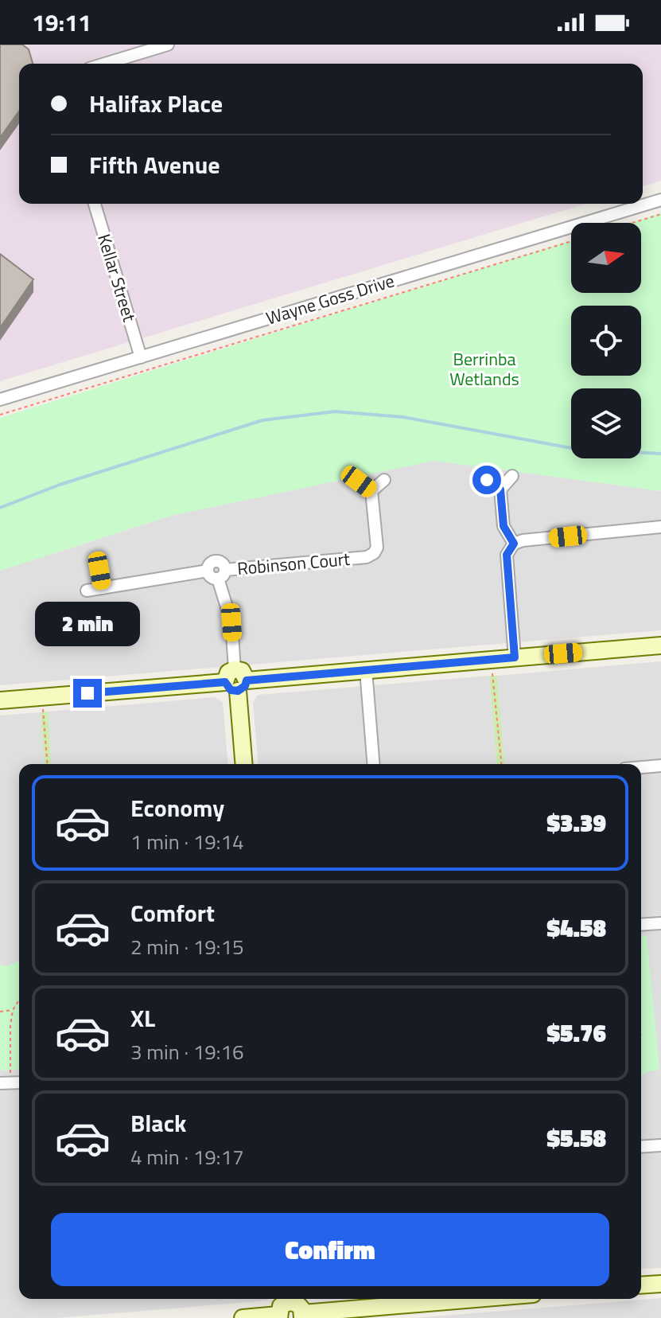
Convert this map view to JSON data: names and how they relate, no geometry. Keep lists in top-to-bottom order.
{
  "streets": {
    "street": ["Kellar Street", "Wayne Goss Drive", "Robinson Court"]
  },
  "crossings": [
    ["Kellar Street", "Wayne Goss Drive"]
  ],
  "parks": ["Berrinba Wetlands"],
  "north": "right",
  "page": {
    "status": "19:11",
    "banner": ["Halifax Place", "Fifth Avenue"],
    "bubble": "2 min",
    "list": [
      {
        "name": "Economy",
        "note": "1 min · 19:14",
        "value": "$3.39"
      },
      {
        "name": "Comfort",
        "note": "2 min · 19:15",
        "value": "$4.58"
      },
      {
        "name": "XL",
        "note": "3 min · 19:16",
        "value": "$5.76"
      },
      {
        "name": "Black",
        "note": "4 min · 19:17",
        "value": "$5.58"
      }
    ],
    "buttons": "Confirm"
  }
}
